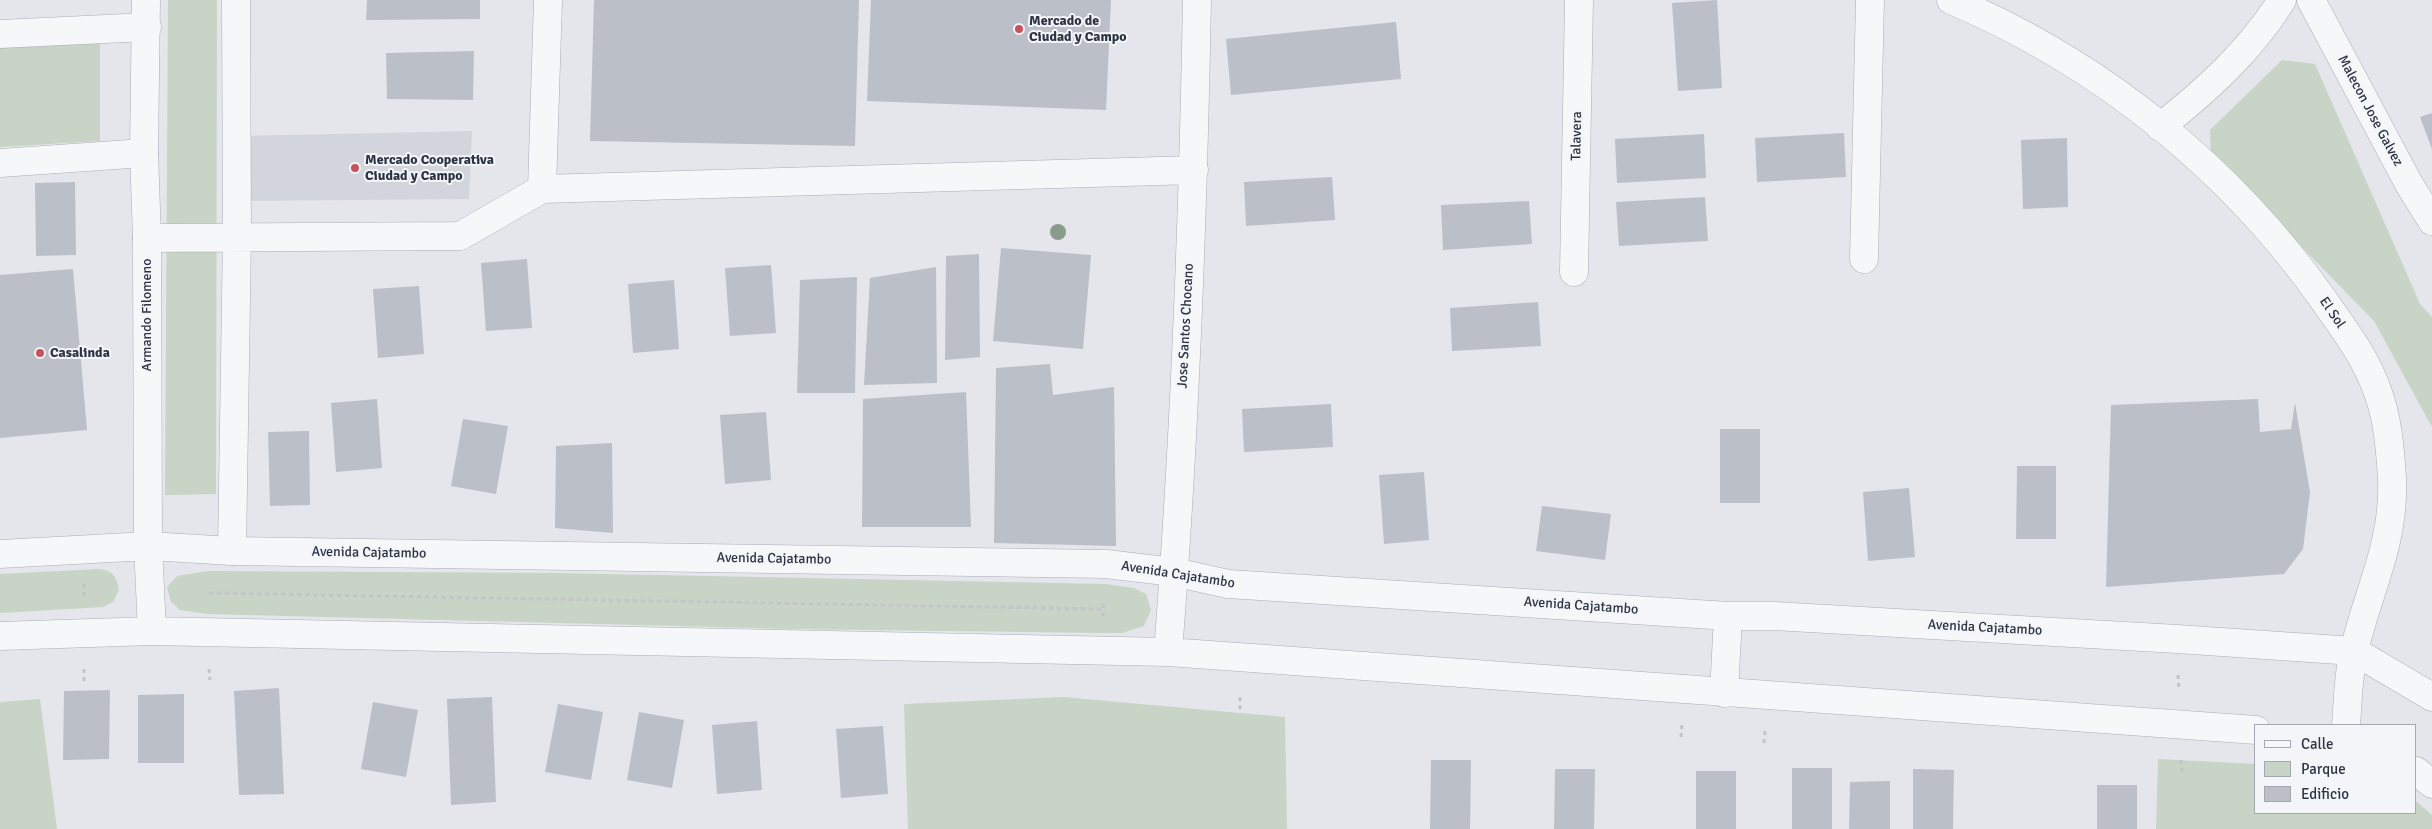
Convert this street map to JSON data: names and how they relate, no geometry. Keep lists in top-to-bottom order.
{
  "streets": {
    "street": [
      "Malecon Jose Galvez",
      "Talavera",
      "El Sol",
      "Armando Filomeno",
      "Jose Santos Chocano",
      "Avenida Cajatambo"
    ]
  },
  "crossings": [
    ["El Sol", "Avenida Cajatambo"],
    ["Armando Filomeno", "Avenida Cajatambo"],
    ["Jose Santos Chocano", "Avenida Cajatambo"]
  ],
  "places": ["Mercado de Ciudad y Campo", "Mercado Cooperativa Ciudad y Campo", "Casalinda"],
  "legend": ["Calle", "Parque", "Edificio"]
}
